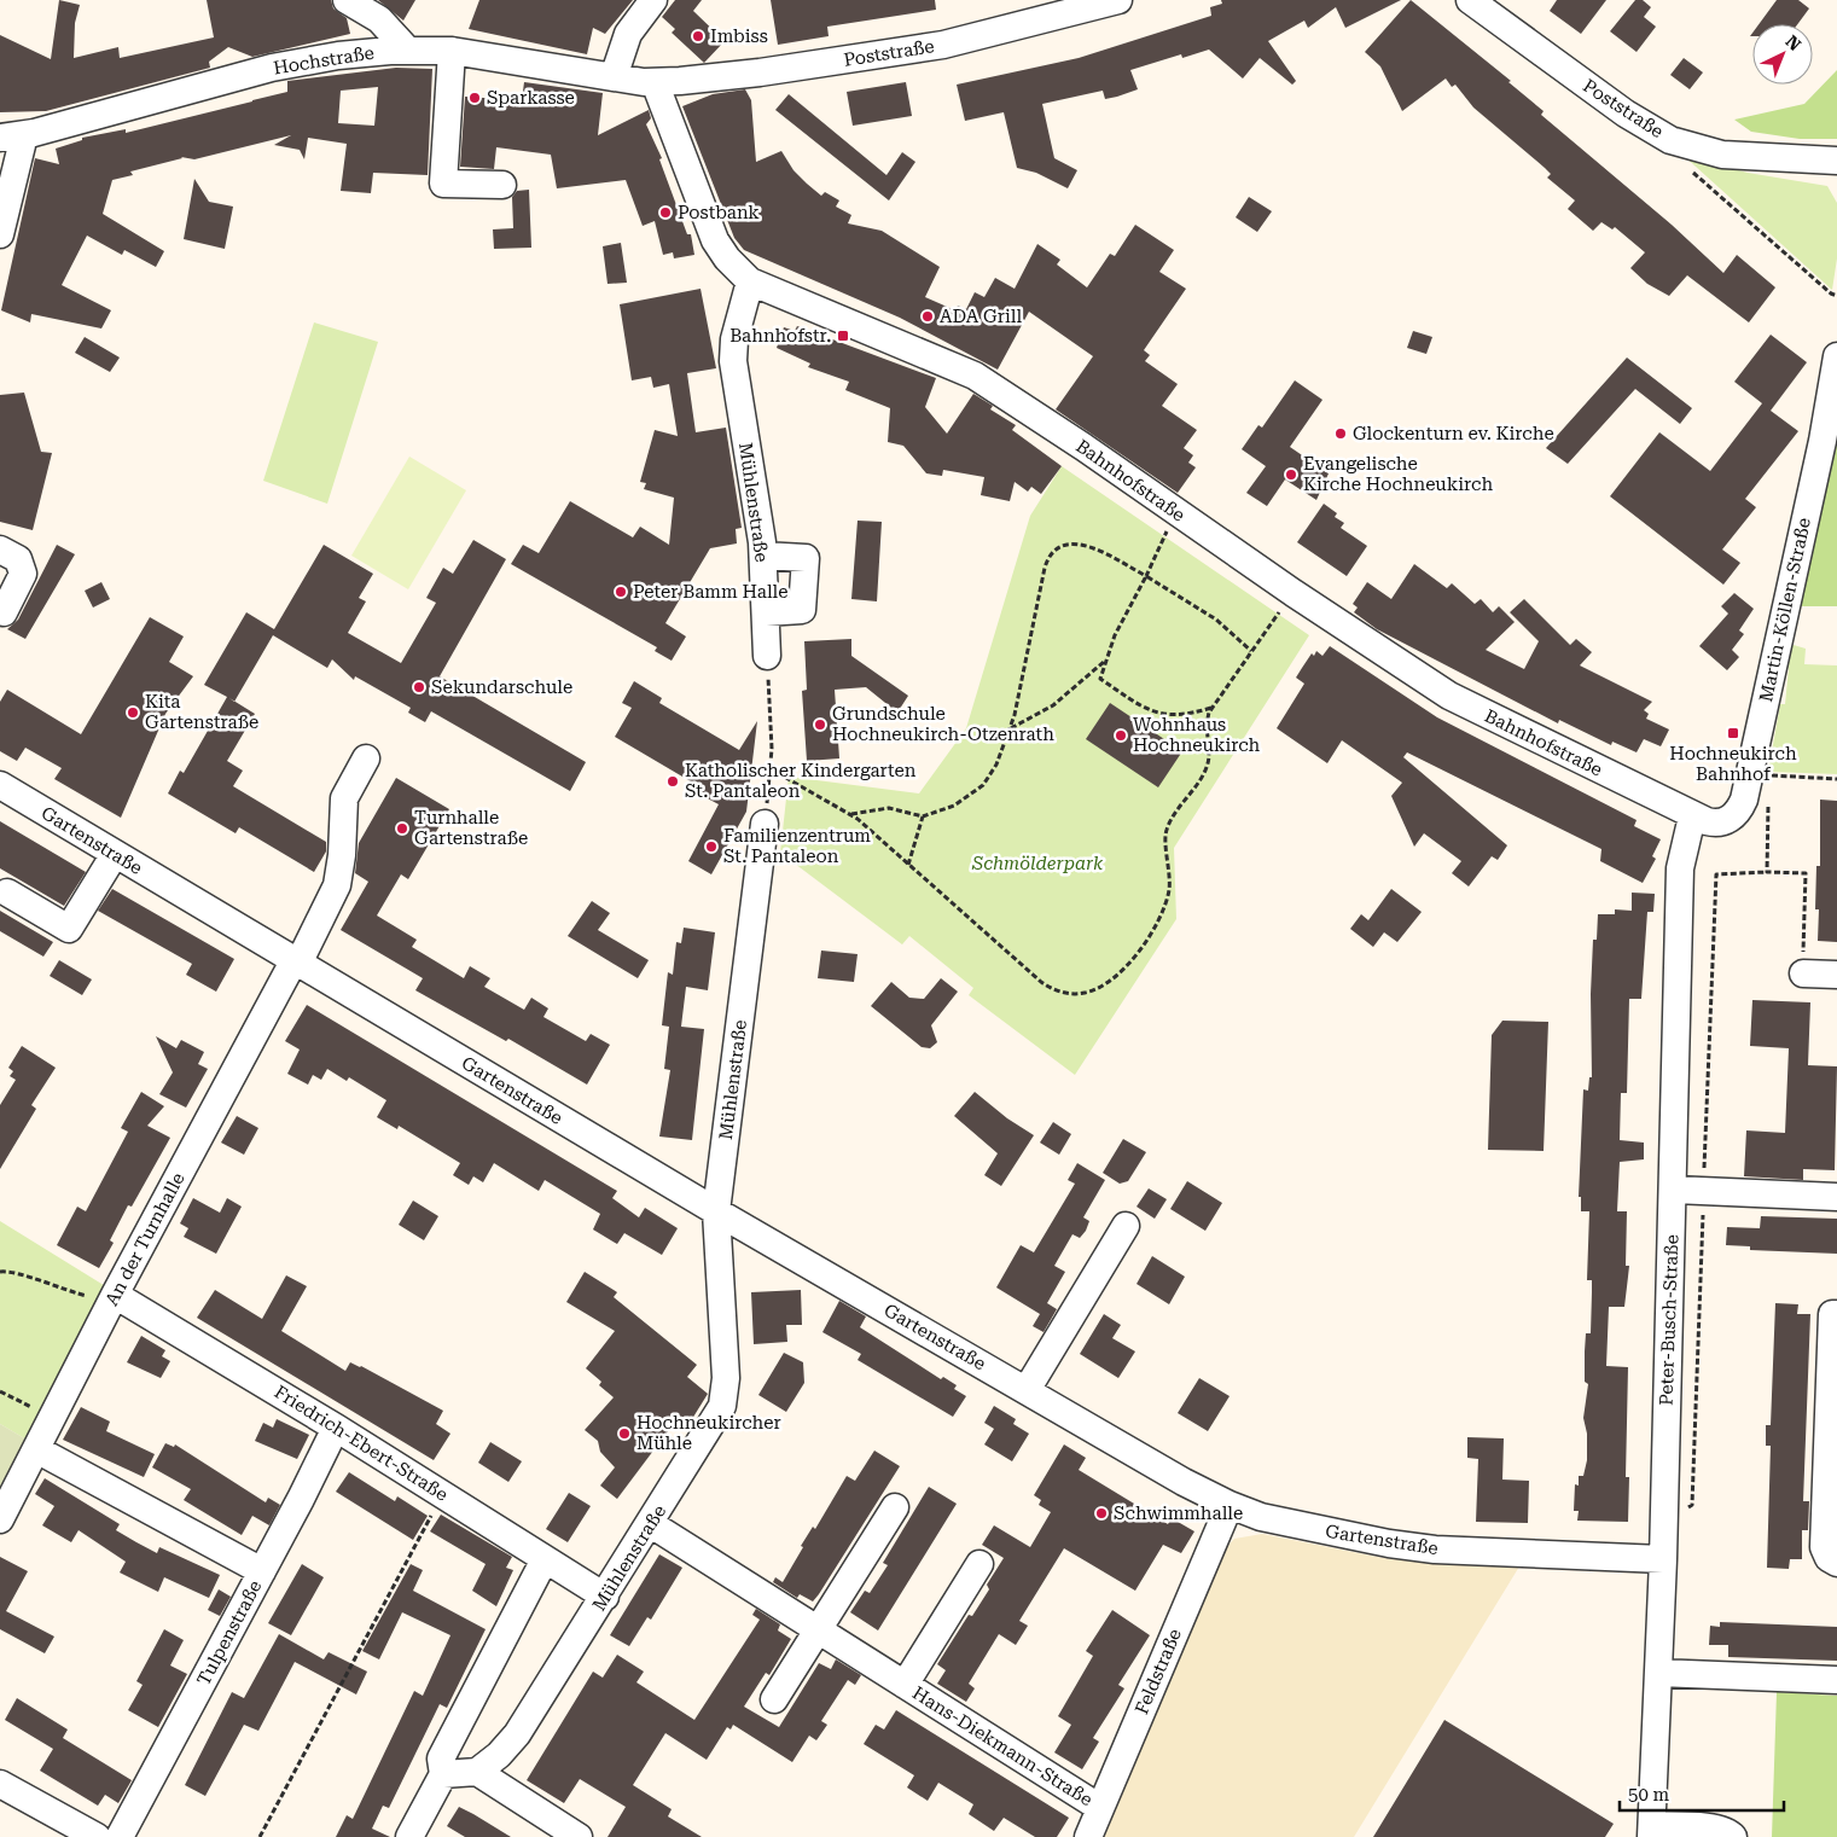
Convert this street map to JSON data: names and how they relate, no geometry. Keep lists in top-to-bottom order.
{
  "streets": {
    "street": [
      "Poststraße",
      "Hochstraße",
      "Bahnhofstraße",
      "Mühlenstraße",
      "Martin-Köllen-Straße",
      "Gartenstraße",
      "An der Turnhalle",
      "Peter-Busch-Straße",
      "Friedrich-Ebert-Straße",
      "Tulpenstraße",
      "Feldstraße",
      "Hans-Diekmann-Straße"
    ]
  },
  "crossings": [
    ["Poststraße", "Hochstraße"],
    ["Poststraße", "Bahnhofstraße"],
    ["Hochstraße", "Bahnhofstraße"],
    ["Bahnhofstraße", "Mühlenstraße"],
    ["Bahnhofstraße", "Martin-Köllen-Straße"],
    ["Bahnhofstraße", "Peter-Busch-Straße"],
    ["Mühlenstraße", "Gartenstraße"],
    ["Mühlenstraße", "Friedrich-Ebert-Straße"],
    ["Mühlenstraße", "Hans-Diekmann-Straße"],
    ["Martin-Köllen-Straße", "Peter-Busch-Straße"],
    ["Gartenstraße", "An der Turnhalle"],
    ["Gartenstraße", "Peter-Busch-Straße"],
    ["Gartenstraße", "Feldstraße"],
    ["An der Turnhalle", "Friedrich-Ebert-Straße"],
    ["Friedrich-Ebert-Straße", "Tulpenstraße"],
    ["Feldstraße", "Hans-Diekmann-Straße"]
  ],
  "parks": ["Schmölderpark"],
  "places": {
    "other": [
      "Imbiss",
      "Sparkasse",
      "Postbank",
      "ADA Grill",
      "Glockenturn ev. Kirche",
      "Evangelische Kirche Hochneukirch",
      "Peter Bamm Halle",
      "Sekundarschule",
      "Kita Gartenstraße",
      "Grundschule Hochneukirch-Otzenrath",
      "Wohnhaus Hochneukirch",
      "Katholischer Kindergarten St. Pantaleon",
      "Turnhalle Gartenstraße",
      "Familienzentrum St. Pantaleon",
      "Hochneukircher Mühle",
      "Schwimmhalle"
    ],
    "transit": ["Bahnhofstr.", "Hochneukirch Bahnhof"]
  },
  "scale_bar": "50 m",
  "north": "top right"
}
